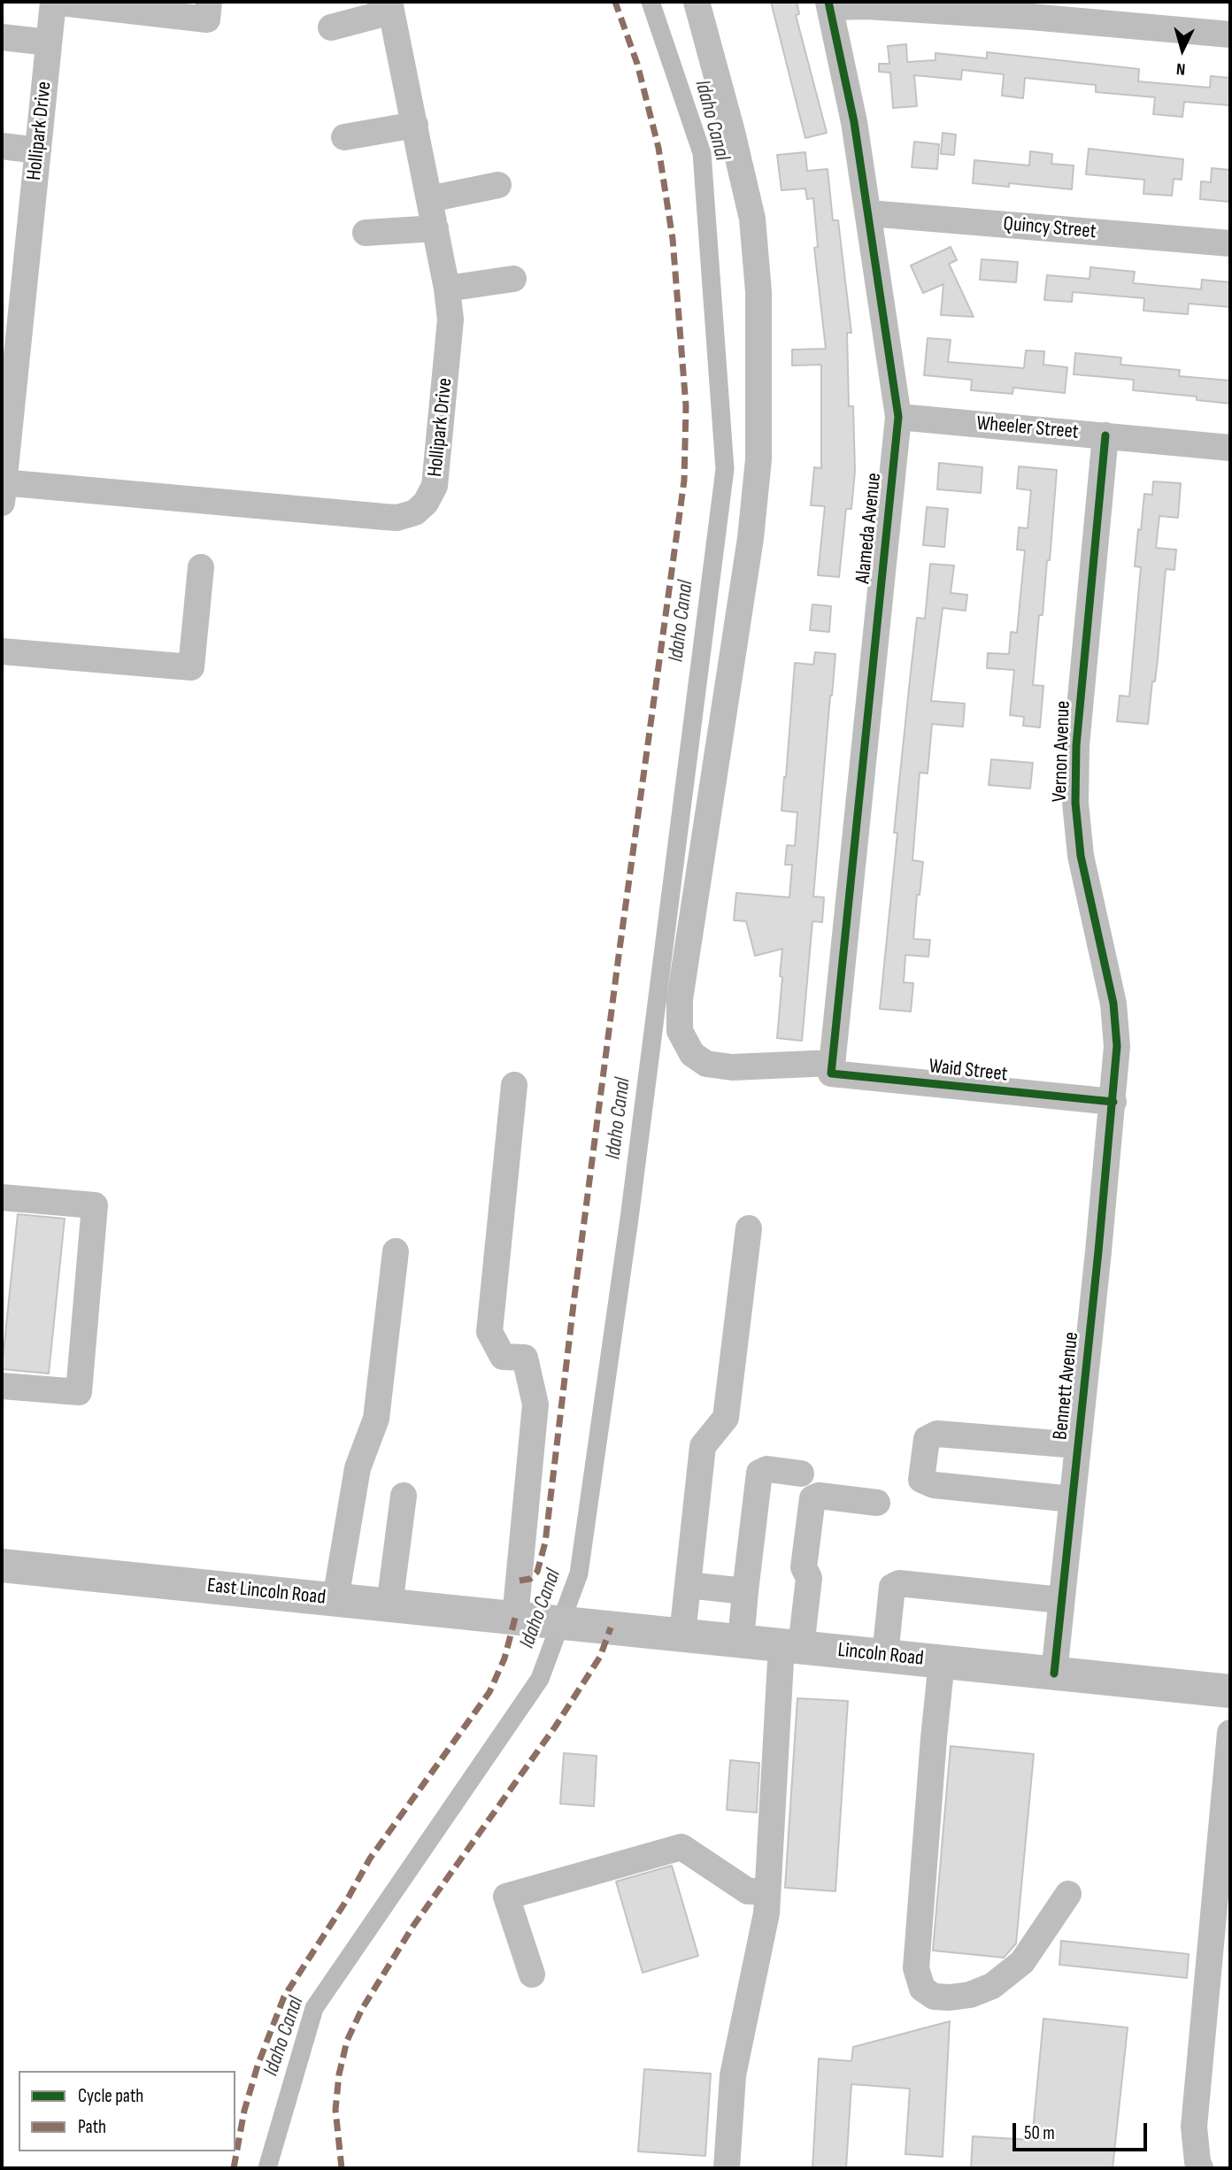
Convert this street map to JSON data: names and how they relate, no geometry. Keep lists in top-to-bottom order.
{
  "streets": {
    "main road": ["East Lincoln Road", "Lincoln Road"],
    "street": [
      "Hollipark Drive",
      "Quincy Street",
      "Wheeler Street",
      "Alameda Avenue",
      "Vernon Avenue",
      "Waid Street",
      "Bennett Avenue"
    ]
  },
  "crossings": [
    ["Quincy Street", "Alameda Avenue"],
    ["Wheeler Street", "Alameda Avenue"],
    ["Wheeler Street", "Vernon Avenue"],
    ["Alameda Avenue", "Waid Street"],
    ["Vernon Avenue", "Waid Street"],
    ["Vernon Avenue", "Bennett Avenue"],
    ["Waid Street", "Bennett Avenue"],
    ["Bennett Avenue", "Lincoln Road"],
    ["East Lincoln Road", "Lincoln Road"]
  ],
  "water": ["Idaho Canal"],
  "legend": ["Cycle path", "Path"],
  "scale_bar": "50 m",
  "north": "bottom"
}
